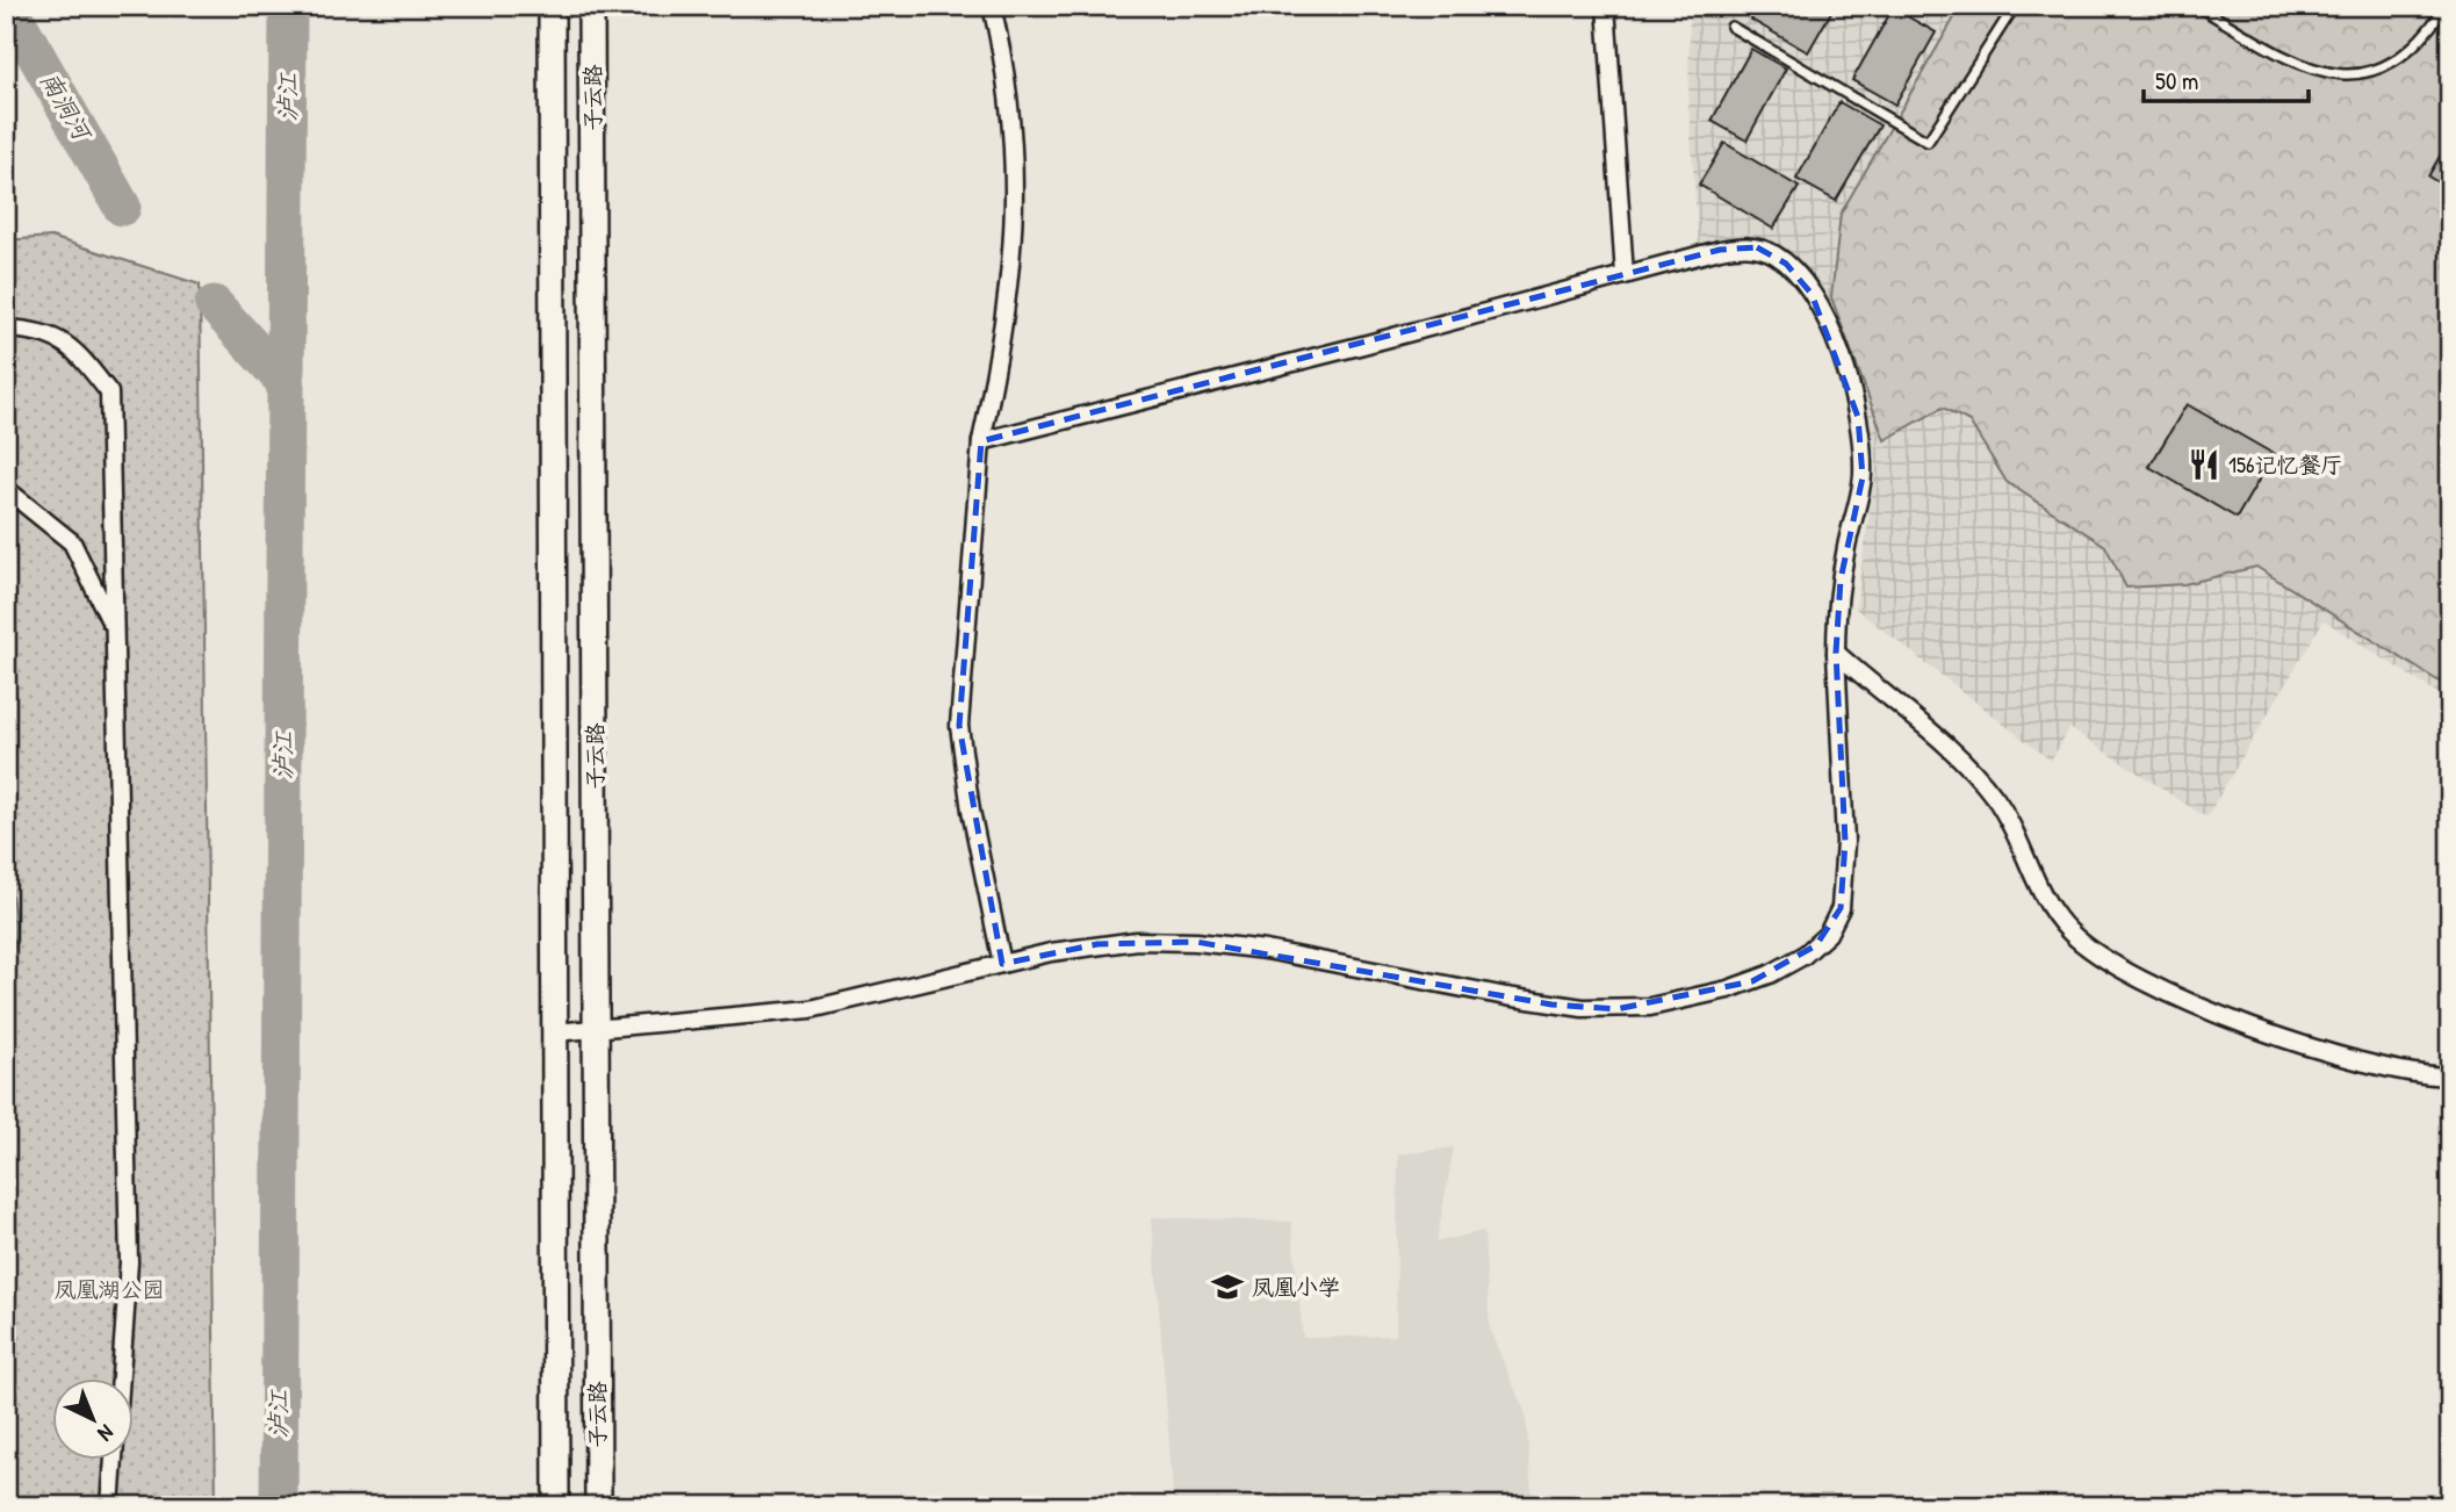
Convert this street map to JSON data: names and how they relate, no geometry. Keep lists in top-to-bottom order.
{
  "streets": {
    "main road": ["子云路"]
  },
  "water": ["泸江", "南洞河"],
  "parks": ["凤凰湖公园"],
  "places": {
    "restaurant": ["156记忆餐厅"],
    "school or university": ["凤凰小学"]
  },
  "scale_bar": "50 m",
  "north": "bottom right"
}
